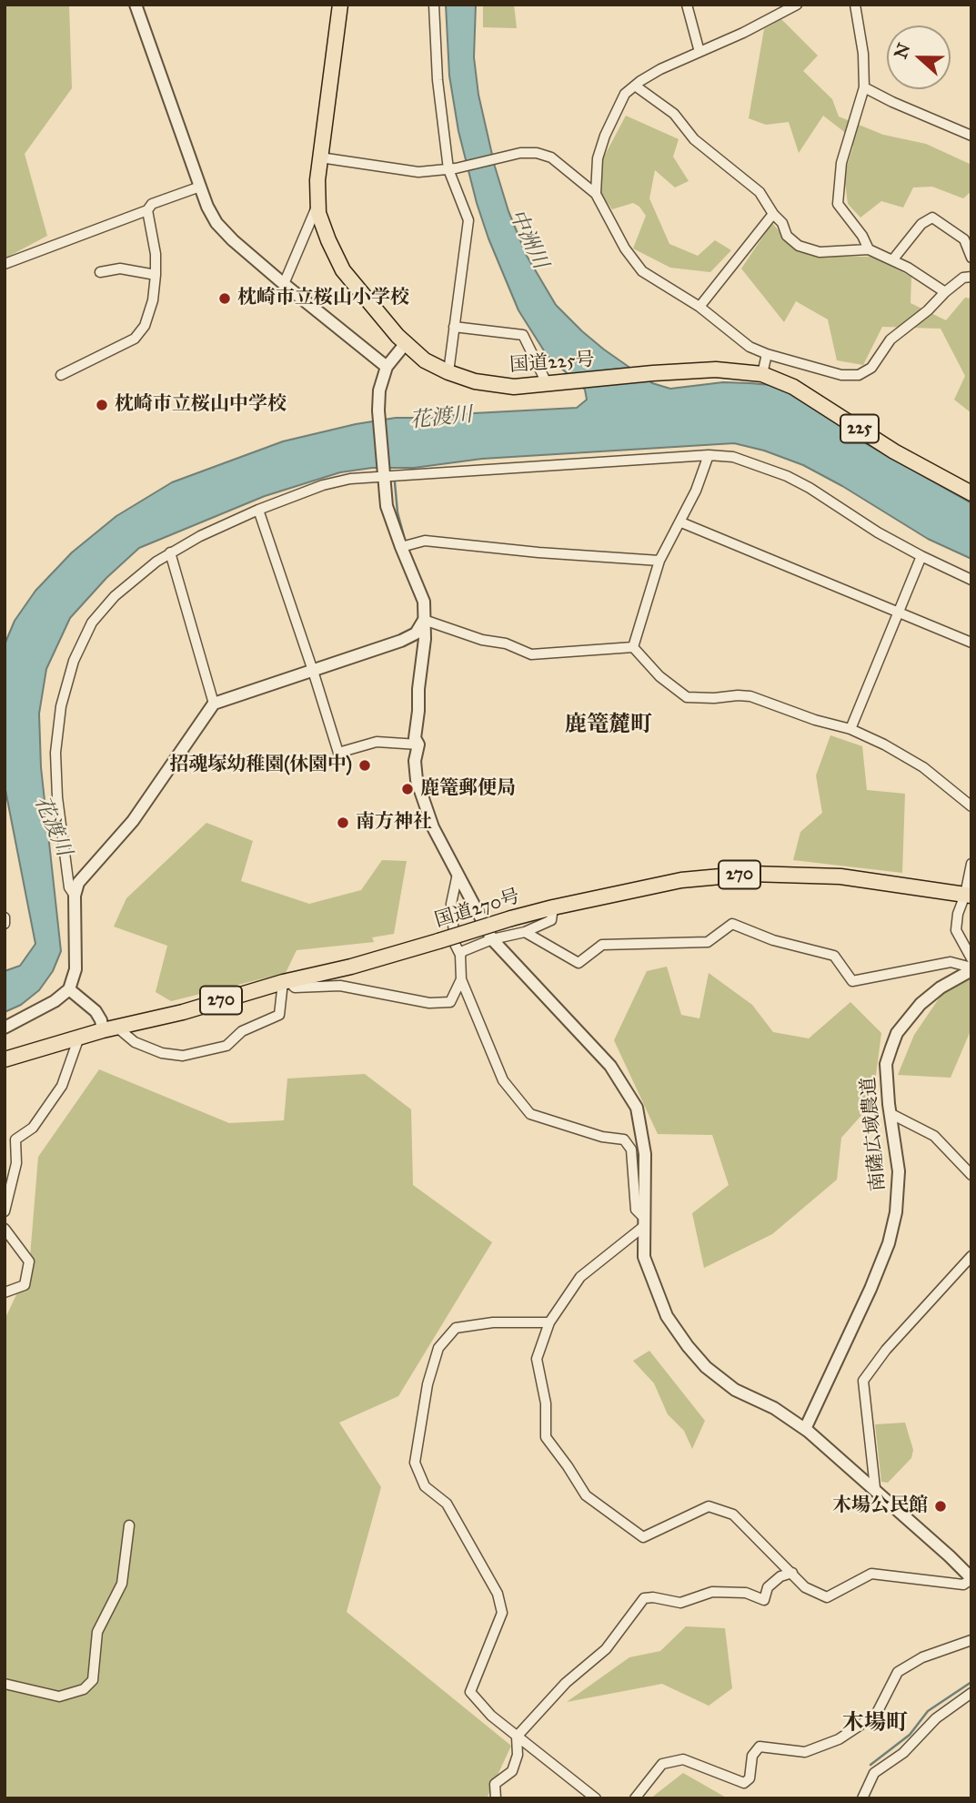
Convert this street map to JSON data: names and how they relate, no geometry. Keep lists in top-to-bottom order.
{
  "streets": {
    "highway": [
      "国道225号",
      "225",
      "270",
      "国道270号"
    ],
    "street": ["南薩広域農道"]
  },
  "districts": ["鹿篭麓町", "木場町"],
  "water": ["中洲川", "花渡川"],
  "places": [
    "枕崎市立桜山小学校",
    "枕崎市立桜山中学校",
    "招魂塚幼稚園(休園中)",
    "鹿篭郵便局",
    "南方神社",
    "木場公民館"
  ],
  "north": "left"
}
